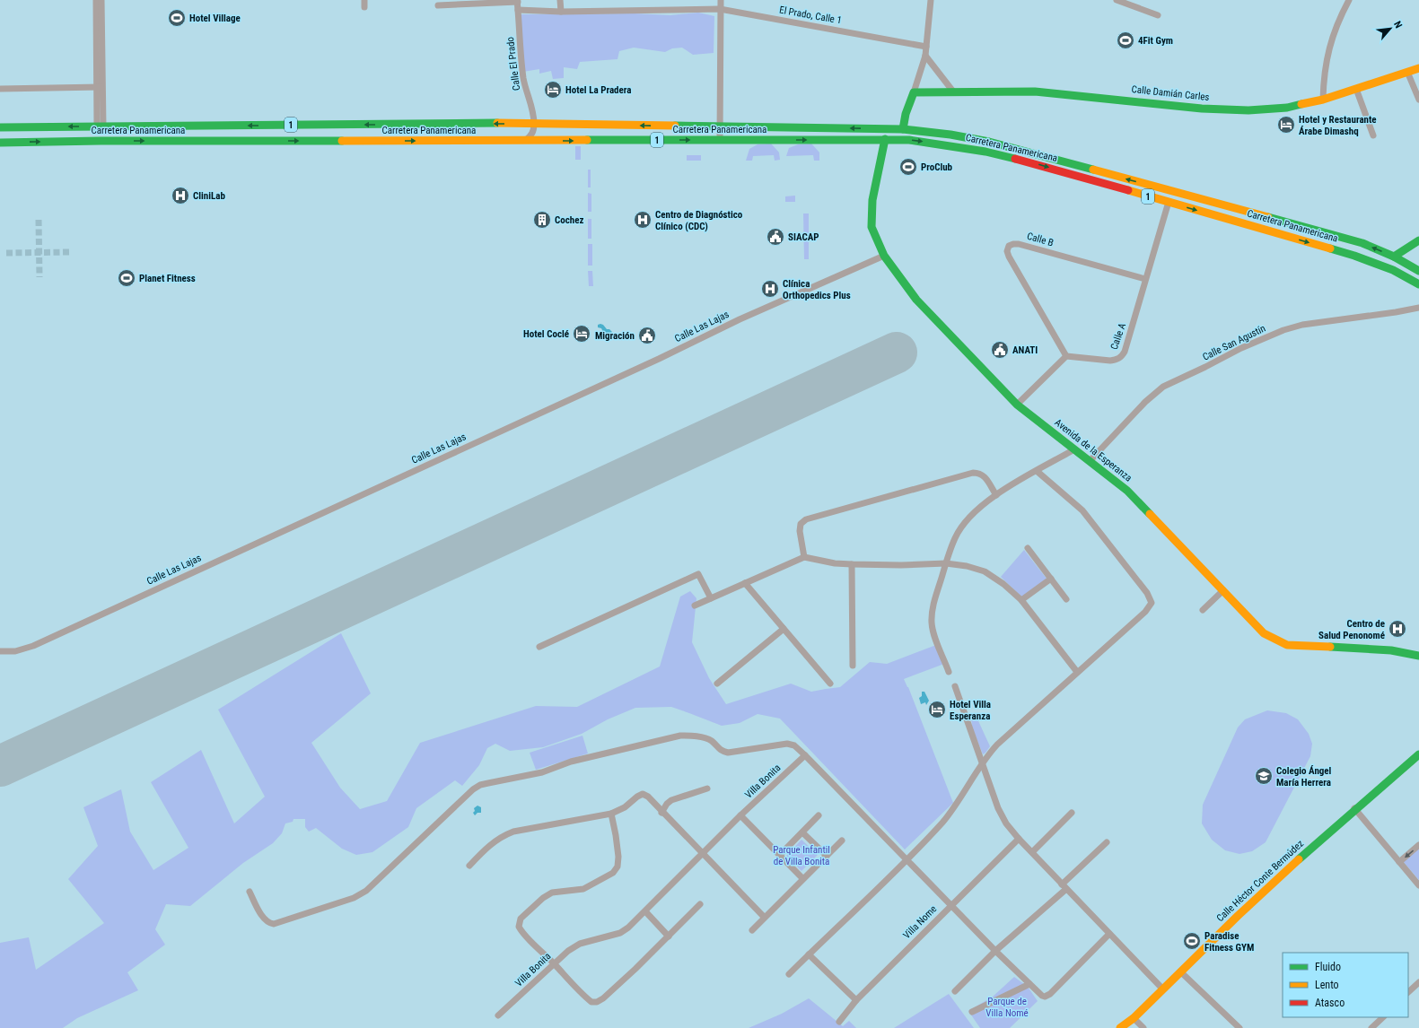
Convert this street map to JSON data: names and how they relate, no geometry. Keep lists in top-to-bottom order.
{
  "streets": {
    "main road": [
      "Calle Damián Carles",
      "1",
      "Carretera Panamericana",
      "Avenida de la Esperanza",
      "Calle Héctor Conte Bermúdez"
    ],
    "street": [
      "El Prado, Calle 1",
      "Calle El Prado",
      "Calle B",
      "Calle Las Lajas",
      "Calle A",
      "Calle San Agustín",
      "Villa Bonita",
      "Villa Nome"
    ]
  },
  "crossings": [
    ["El Prado, Calle 1", "Calle El Prado"],
    ["Calle El Prado", "Carretera Panamericana"],
    ["1", "Carretera Panamericana"],
    ["Carretera Panamericana", "Calle A"],
    ["Carretera Panamericana", "Avenida de la Esperanza"],
    ["Calle B", "Calle A"],
    ["Calle Las Lajas", "Avenida de la Esperanza"],
    ["Calle San Agustín", "Avenida de la Esperanza"]
  ],
  "parks": ["Parque Infantil de Villa Bonita", "Parque de Villa Nomé"],
  "places": {
    "sports": [
      "Hotel Village",
      "4Fit Gym",
      "ProClub",
      "Planet Fitness",
      "Paradise Fitness GYM"
    ],
    "hotel": [
      "Hotel La Pradera",
      "Hotel y Restaurante Árabe Dimashq",
      "Hotel Coclé",
      "Hotel Villa Esperanza"
    ],
    "hospital": [
      "CliniLab",
      "Centro de Diagnóstico Clínico (CDC)",
      "Clínica Orthopedics Plus",
      "Centro de Salud Penonomé"
    ],
    "building": ["Cochez"],
    "public building": ["SIACAP", "Migración", "ANATI"],
    "school or university": ["Colegio Ángel María Herrera"]
  },
  "legend": ["Fluido", "Lento", "Atasco"],
  "north": "top right"
}
